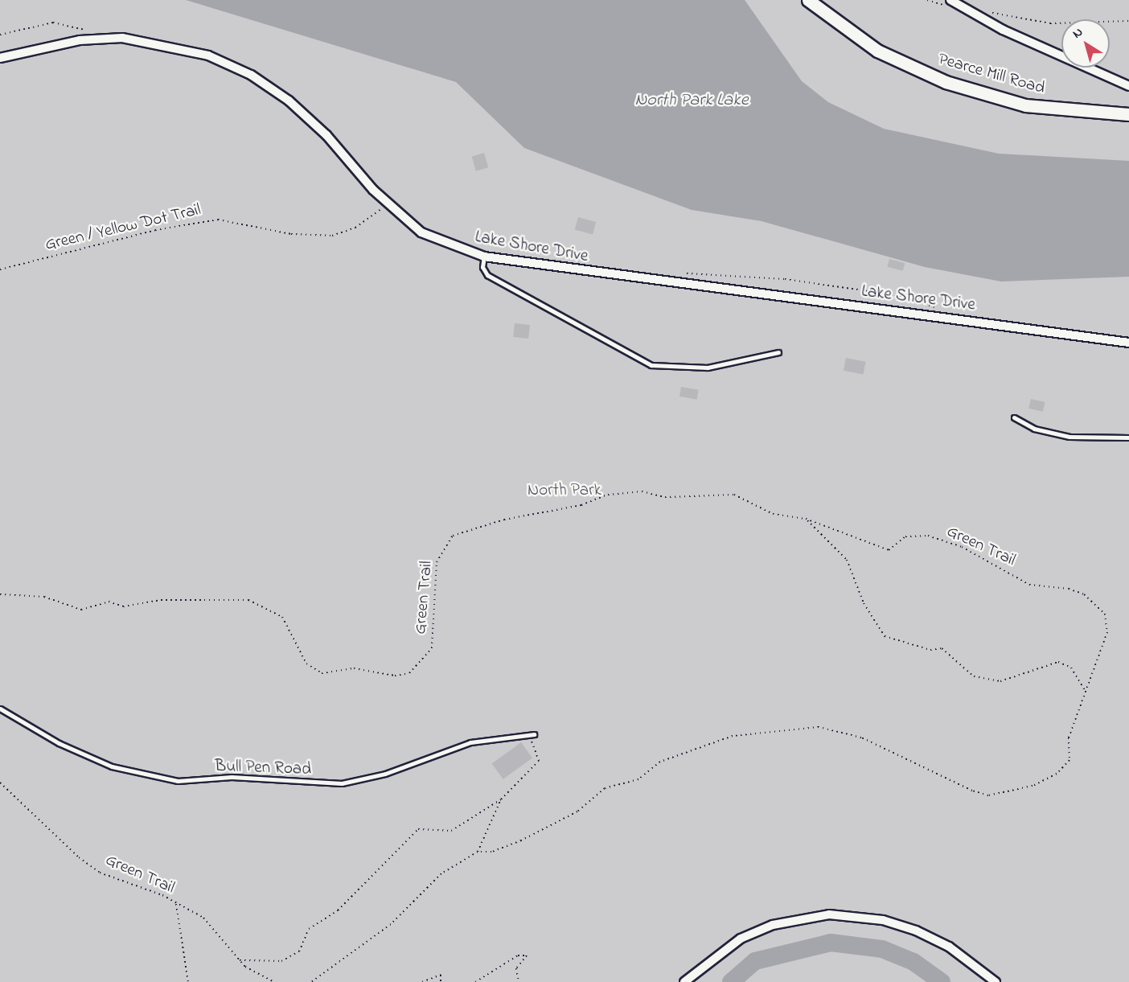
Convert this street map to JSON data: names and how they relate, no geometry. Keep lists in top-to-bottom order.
{
  "streets": {
    "street": ["Pearce Mill Road", "Lake Shore Drive"],
    "lane": ["Bull Pen Road"],
    "path": ["Green / Yellow Dot Trail", "Green Trail"]
  },
  "crossings": [
    ["Green / Yellow Dot Trail", "Lake Shore Drive"]
  ],
  "water": ["North Park Lake"],
  "parks": ["North Park"],
  "north": "top left"
}
